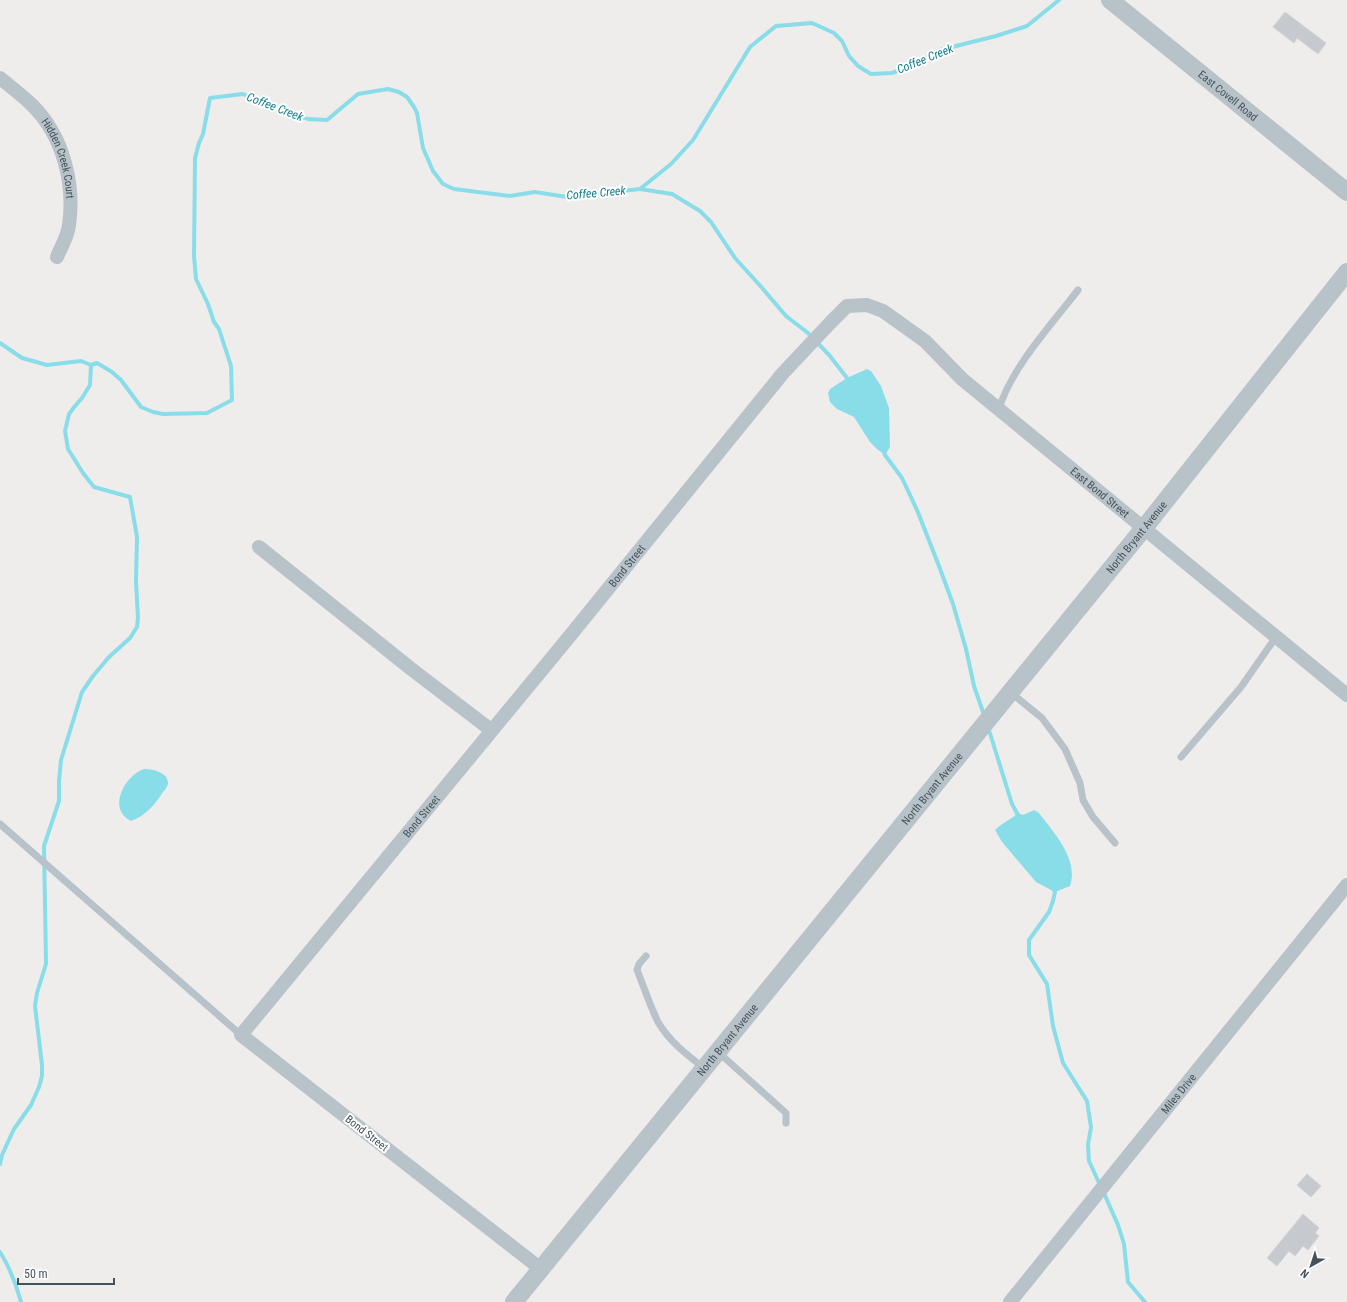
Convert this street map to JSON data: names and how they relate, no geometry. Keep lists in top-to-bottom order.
{
  "streets": {
    "street": [
      "East Covell Road",
      "Hidden Creek Court",
      "East Bond Street",
      "North Bryant Avenue",
      "Bond Street",
      "Miles Drive"
    ]
  },
  "crossings": [
    ["East Bond Street", "North Bryant Avenue"],
    ["East Bond Street", "Bond Street"],
    ["North Bryant Avenue", "Bond Street"]
  ],
  "water": ["Coffee Creek"],
  "scale_bar": "50 m",
  "north": "bottom left"
}
